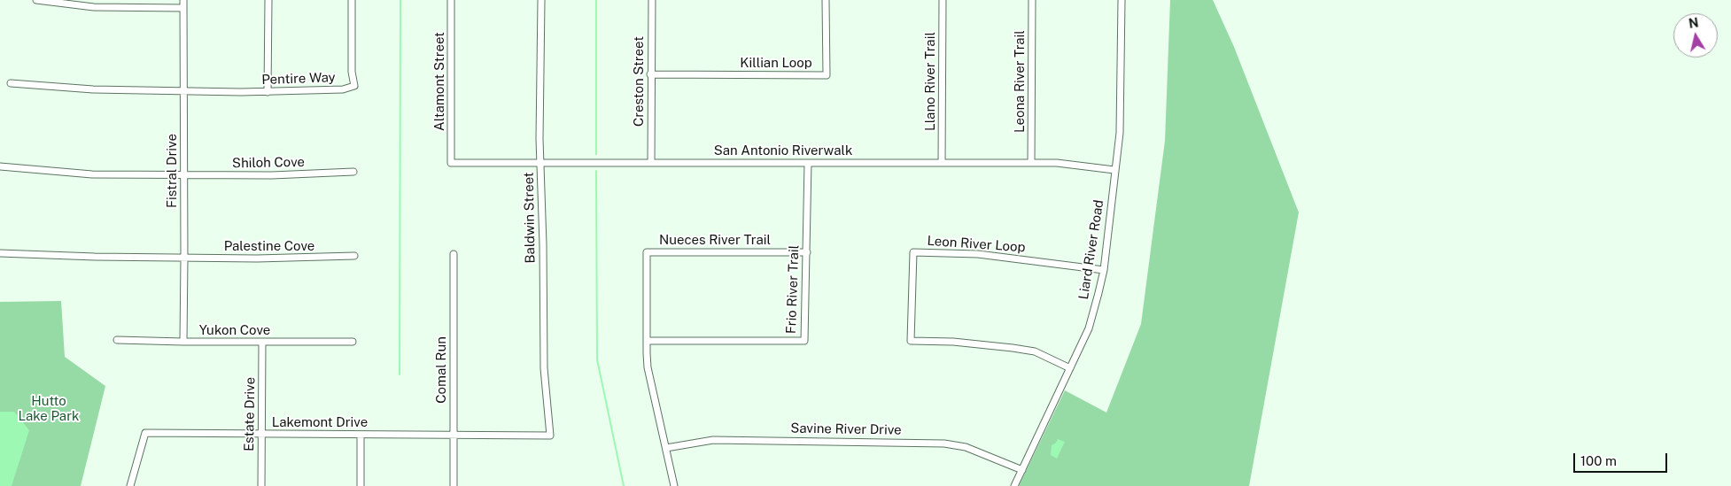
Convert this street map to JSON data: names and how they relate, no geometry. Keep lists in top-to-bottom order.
{
  "streets": {
    "street": [
      "Killian Loop",
      "Pentire Way",
      "Altamont Street",
      "Creston Street",
      "Llano River Trail",
      "Leona River Trail",
      "San Antonio Riverwalk",
      "Shiloh Cove",
      "Fistral Drive",
      "Baldwin Street",
      "Nueces River Trail",
      "Leon River Loop",
      "Palestine Cove",
      "Liard River Road",
      "Frio River Trail",
      "Yukon Cove",
      "Comal Run",
      "Estate Drive",
      "Lakemont Drive",
      "Savine River Drive"
    ]
  },
  "crossings": [
    ["Killian Loop", "Creston Street"],
    ["Pentire Way", "Fistral Drive"],
    ["Altamont Street", "San Antonio Riverwalk"],
    ["Creston Street", "San Antonio Riverwalk"],
    ["Llano River Trail", "San Antonio Riverwalk"],
    ["Leona River Trail", "San Antonio Riverwalk"],
    ["San Antonio Riverwalk", "Baldwin Street"],
    ["San Antonio Riverwalk", "Liard River Road"],
    ["San Antonio Riverwalk", "Frio River Trail"],
    ["Shiloh Cove", "Fistral Drive"],
    ["Fistral Drive", "Palestine Cove"],
    ["Fistral Drive", "Yukon Cove"],
    ["Baldwin Street", "Lakemont Drive"],
    ["Nueces River Trail", "Frio River Trail"],
    ["Nueces River Trail", "Savine River Drive"],
    ["Leon River Loop", "Liard River Road"],
    ["Liard River Road", "Savine River Drive"],
    ["Yukon Cove", "Estate Drive"],
    ["Comal Run", "Lakemont Drive"],
    ["Estate Drive", "Lakemont Drive"]
  ],
  "parks": ["Hutto Lake Park"],
  "scale_bar": "100 m",
  "north": "top"
}
